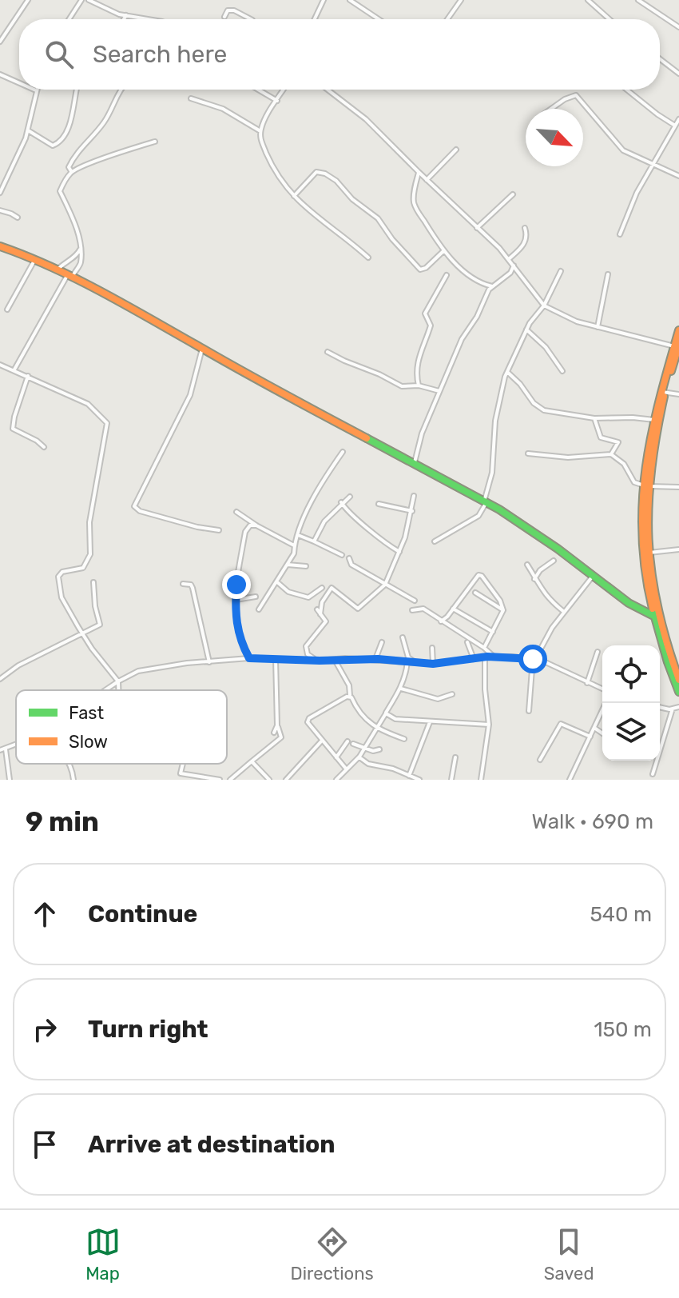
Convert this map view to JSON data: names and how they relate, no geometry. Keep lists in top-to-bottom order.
{
  "legend": ["Fast", "Slow"],
  "north": "bottom right",
  "page": {
    "search": "Search here",
    "heading": ["9 min", "Walk · 690 m"],
    "list": [
      ["Continue", "540 m"],
      ["Turn right", "150 m"],
      "Arrive at destination"
    ],
    "nav": ["Map", "Directions", "Saved"]
  }
}
